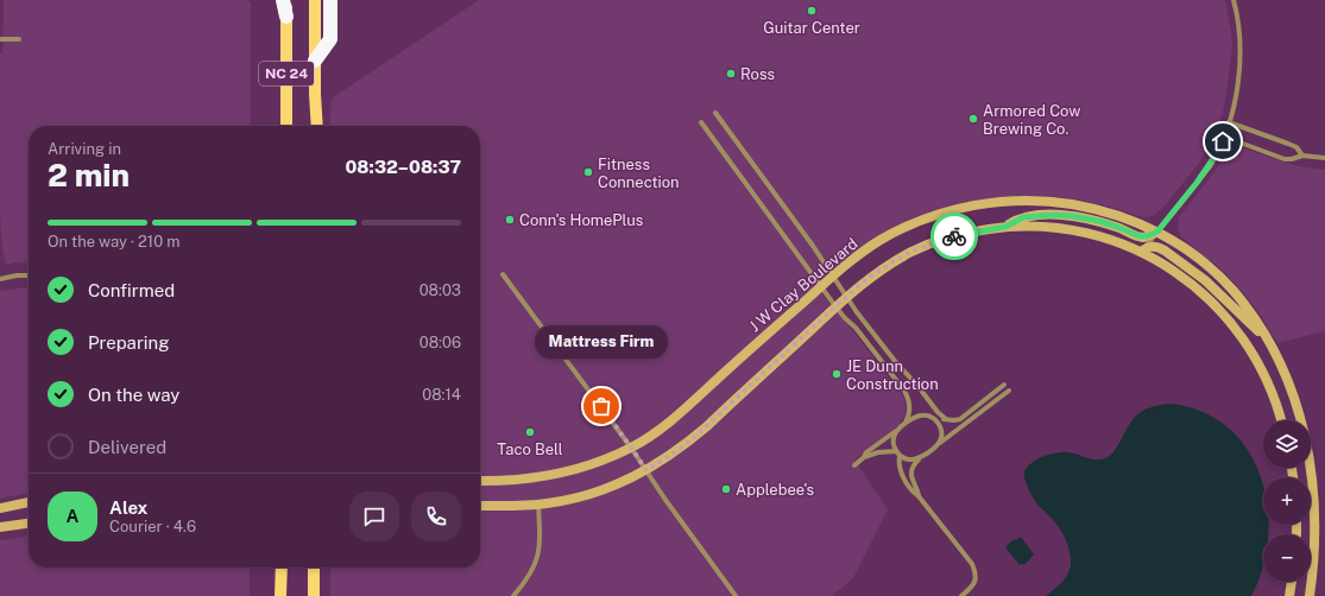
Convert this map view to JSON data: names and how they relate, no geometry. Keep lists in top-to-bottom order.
{
  "streets": {
    "main road": ["NC 24"],
    "street": ["J W Clay Boulevard"]
  },
  "places": [
    "Guitar Center",
    "Ross",
    "Armored Cow Brewing Co.",
    "Fitness Connection",
    "Conn's HomePlus",
    "JE Dunn Construction",
    "Mattress Firm",
    "Taco Bell",
    "Applebee's"
  ],
  "page": {
    "heading": ["2 min", "Arriving in", "08:32–08:37"],
    "panel": ["Alex", "Courier · 4.6"],
    "bar": "On the way · 210 m",
    "list": [
      ["Confirmed", "08:03"],
      ["Preparing", "08:06"],
      ["On the way", "08:14"],
      "Delivered"
    ],
    "bubble": "Mattress Firm",
    "map_buttons": ["+", "−"],
    "round": "A"
  }
}
